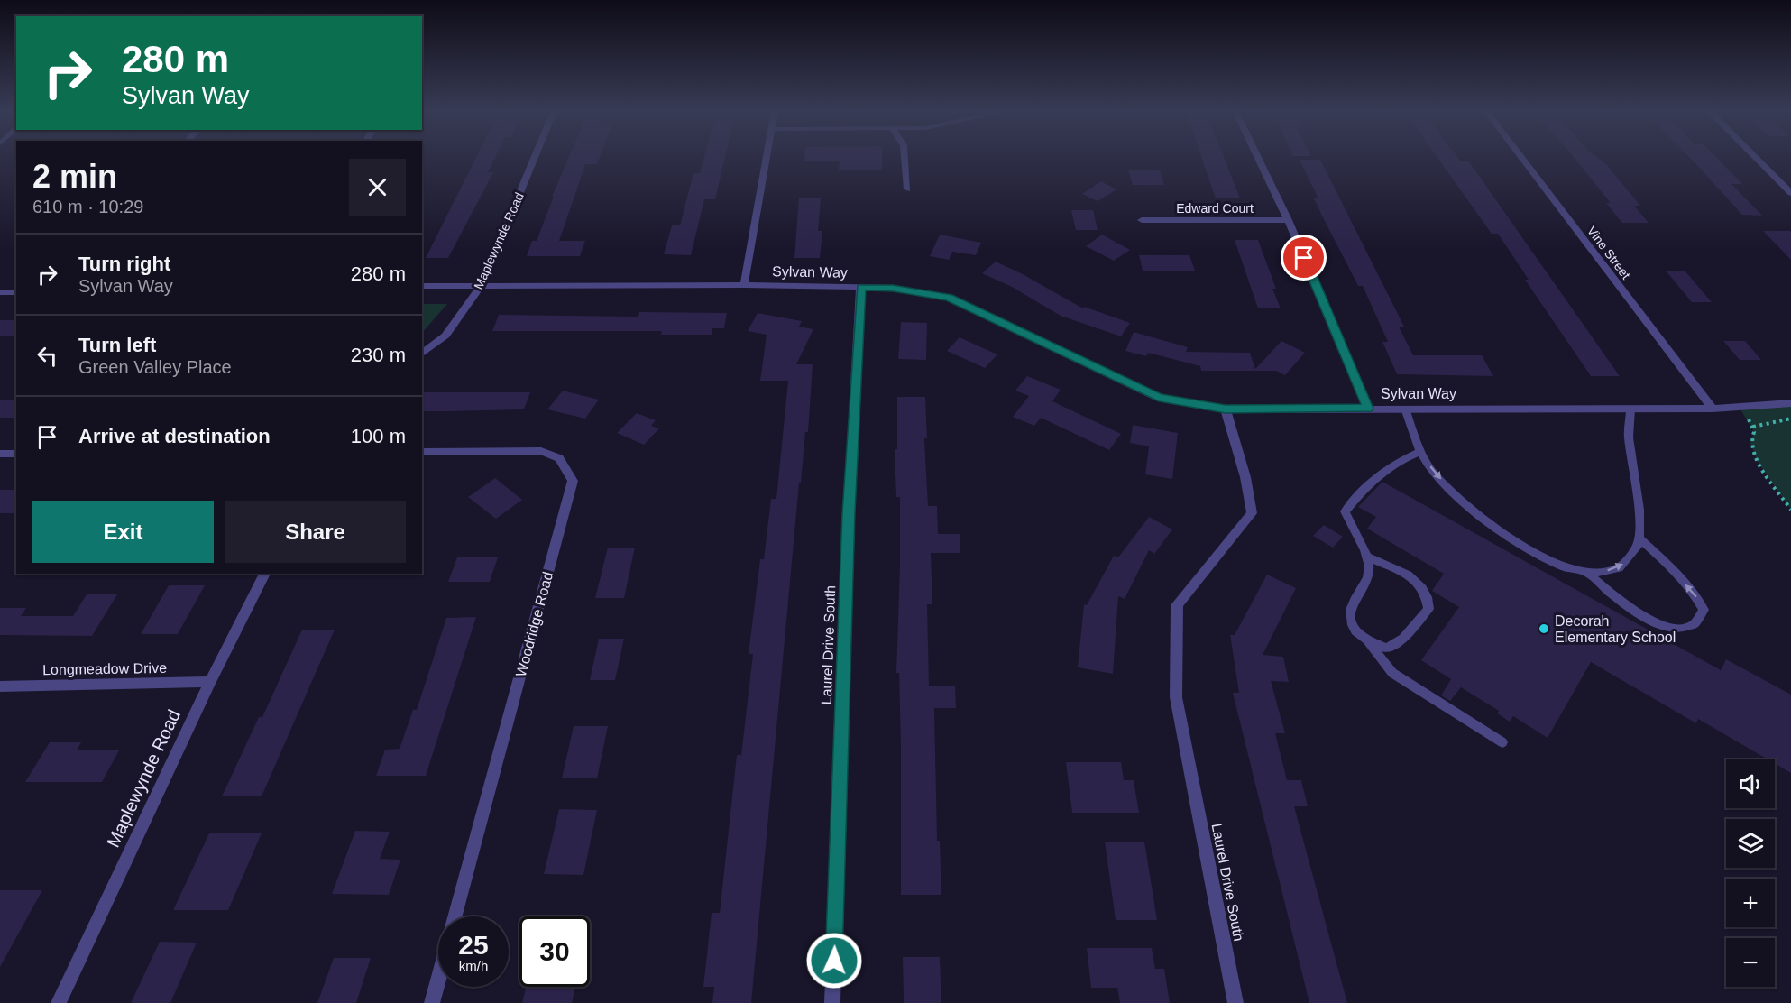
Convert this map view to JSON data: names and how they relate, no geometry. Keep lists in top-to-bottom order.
{
  "streets": {
    "street": [
      "Edward Court",
      "Maplewynde Road",
      "Vine Street",
      "Sylvan Way",
      "Woodridge Road",
      "Laurel Drive South",
      "Longmeadow Drive"
    ]
  },
  "crossings": [
    ["Maplewynde Road", "Sylvan Way"],
    ["Maplewynde Road", "Longmeadow Drive"],
    ["Vine Street", "Sylvan Way"],
    ["Sylvan Way", "Laurel Drive South"]
  ],
  "places": ["Decorah Elementary School"],
  "page": {
    "turn": ["280 m", "Sylvan Way"],
    "heading": ["2 min", "610 m · 10:29"],
    "list": [
      {
        "name": "Turn right",
        "note": "Sylvan Way",
        "value": "280 m"
      },
      {
        "name": "Turn left",
        "note": "Green Valley Place",
        "value": "230 m"
      },
      {
        "name": "Arrive at destination",
        "value": "100 m"
      }
    ],
    "buttons": ["Exit", "Share"],
    "map_buttons": ["+", "−"],
    "speed": "25 km/h",
    "limit": "30"
  }
}
